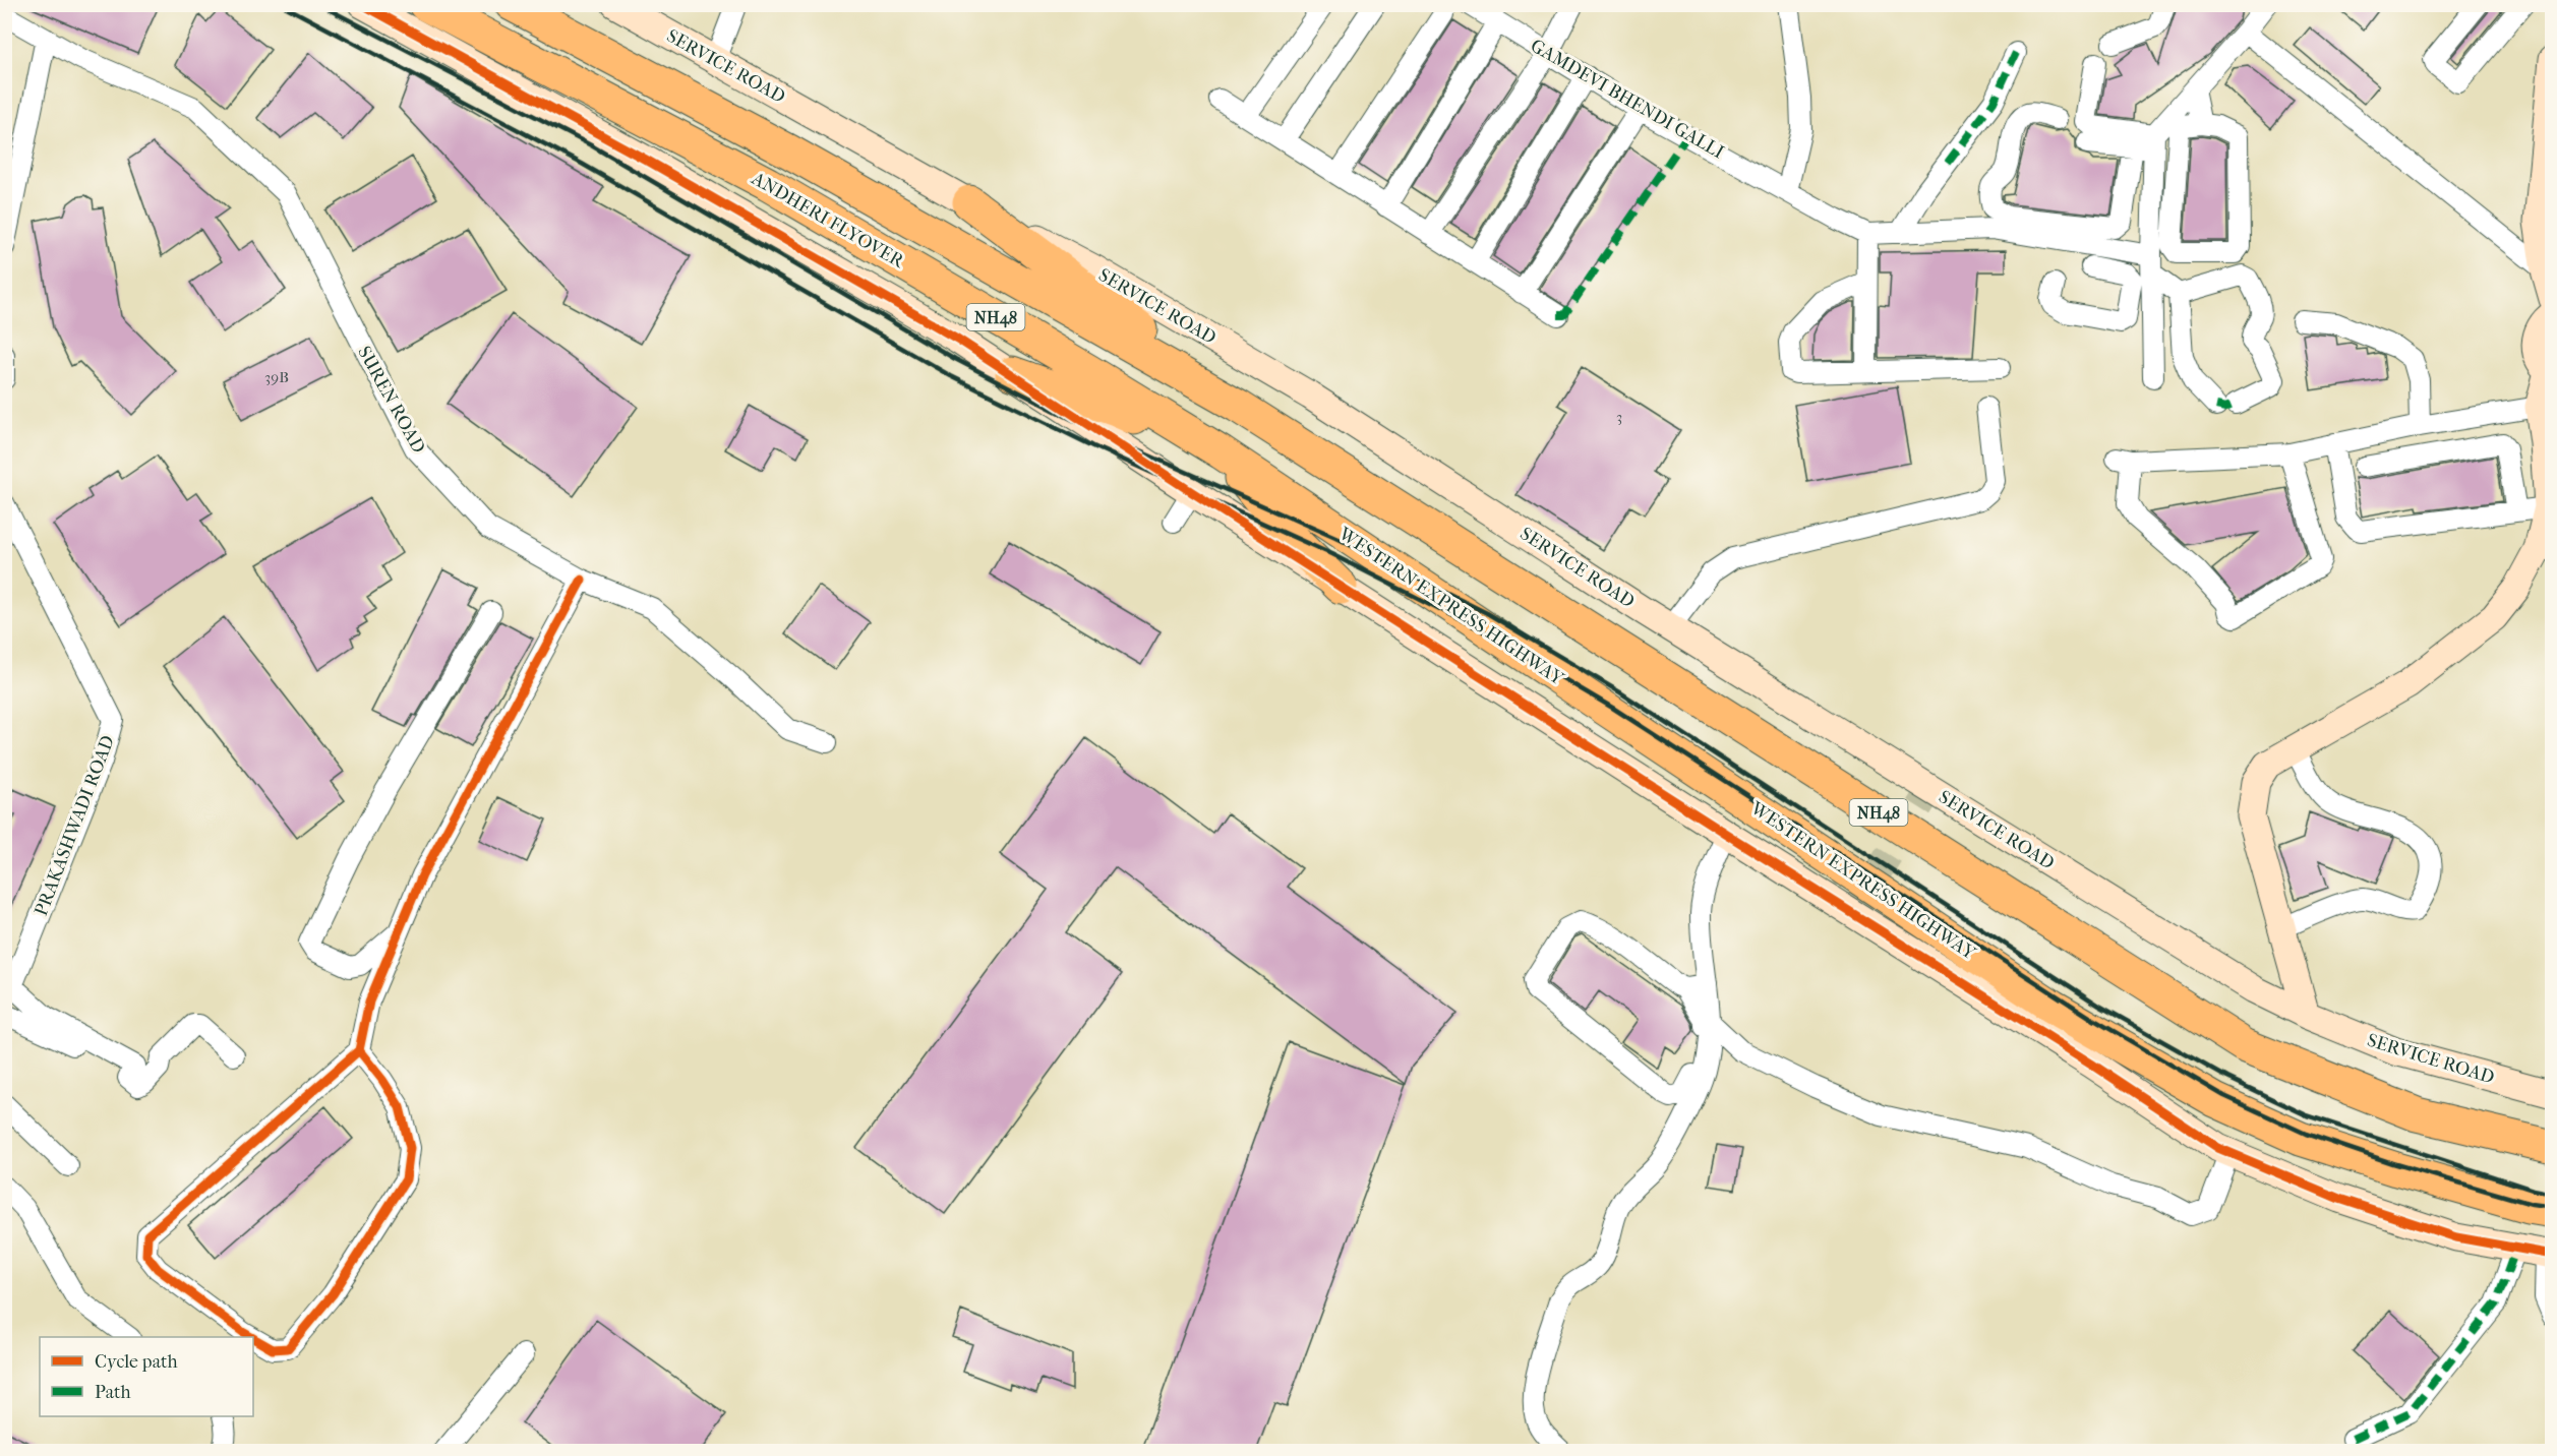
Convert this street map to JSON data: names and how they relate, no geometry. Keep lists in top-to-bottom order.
{
  "streets": {
    "highway": ["ANDHERI FLYOVER", "NH48", "WESTERN EXPRESS HIGHWAY"],
    "street": [
      "SERVICE ROAD",
      "GAMDEVI BHENDI GALLI",
      "SUREN ROAD",
      "PRAKASHWADI ROAD"
    ]
  },
  "crossings": [
    ["ANDHERI FLYOVER", "WESTERN EXPRESS HIGHWAY"]
  ],
  "house_numbers": ["39B", "3"],
  "legend": ["Cycle path", "Path"]
}
